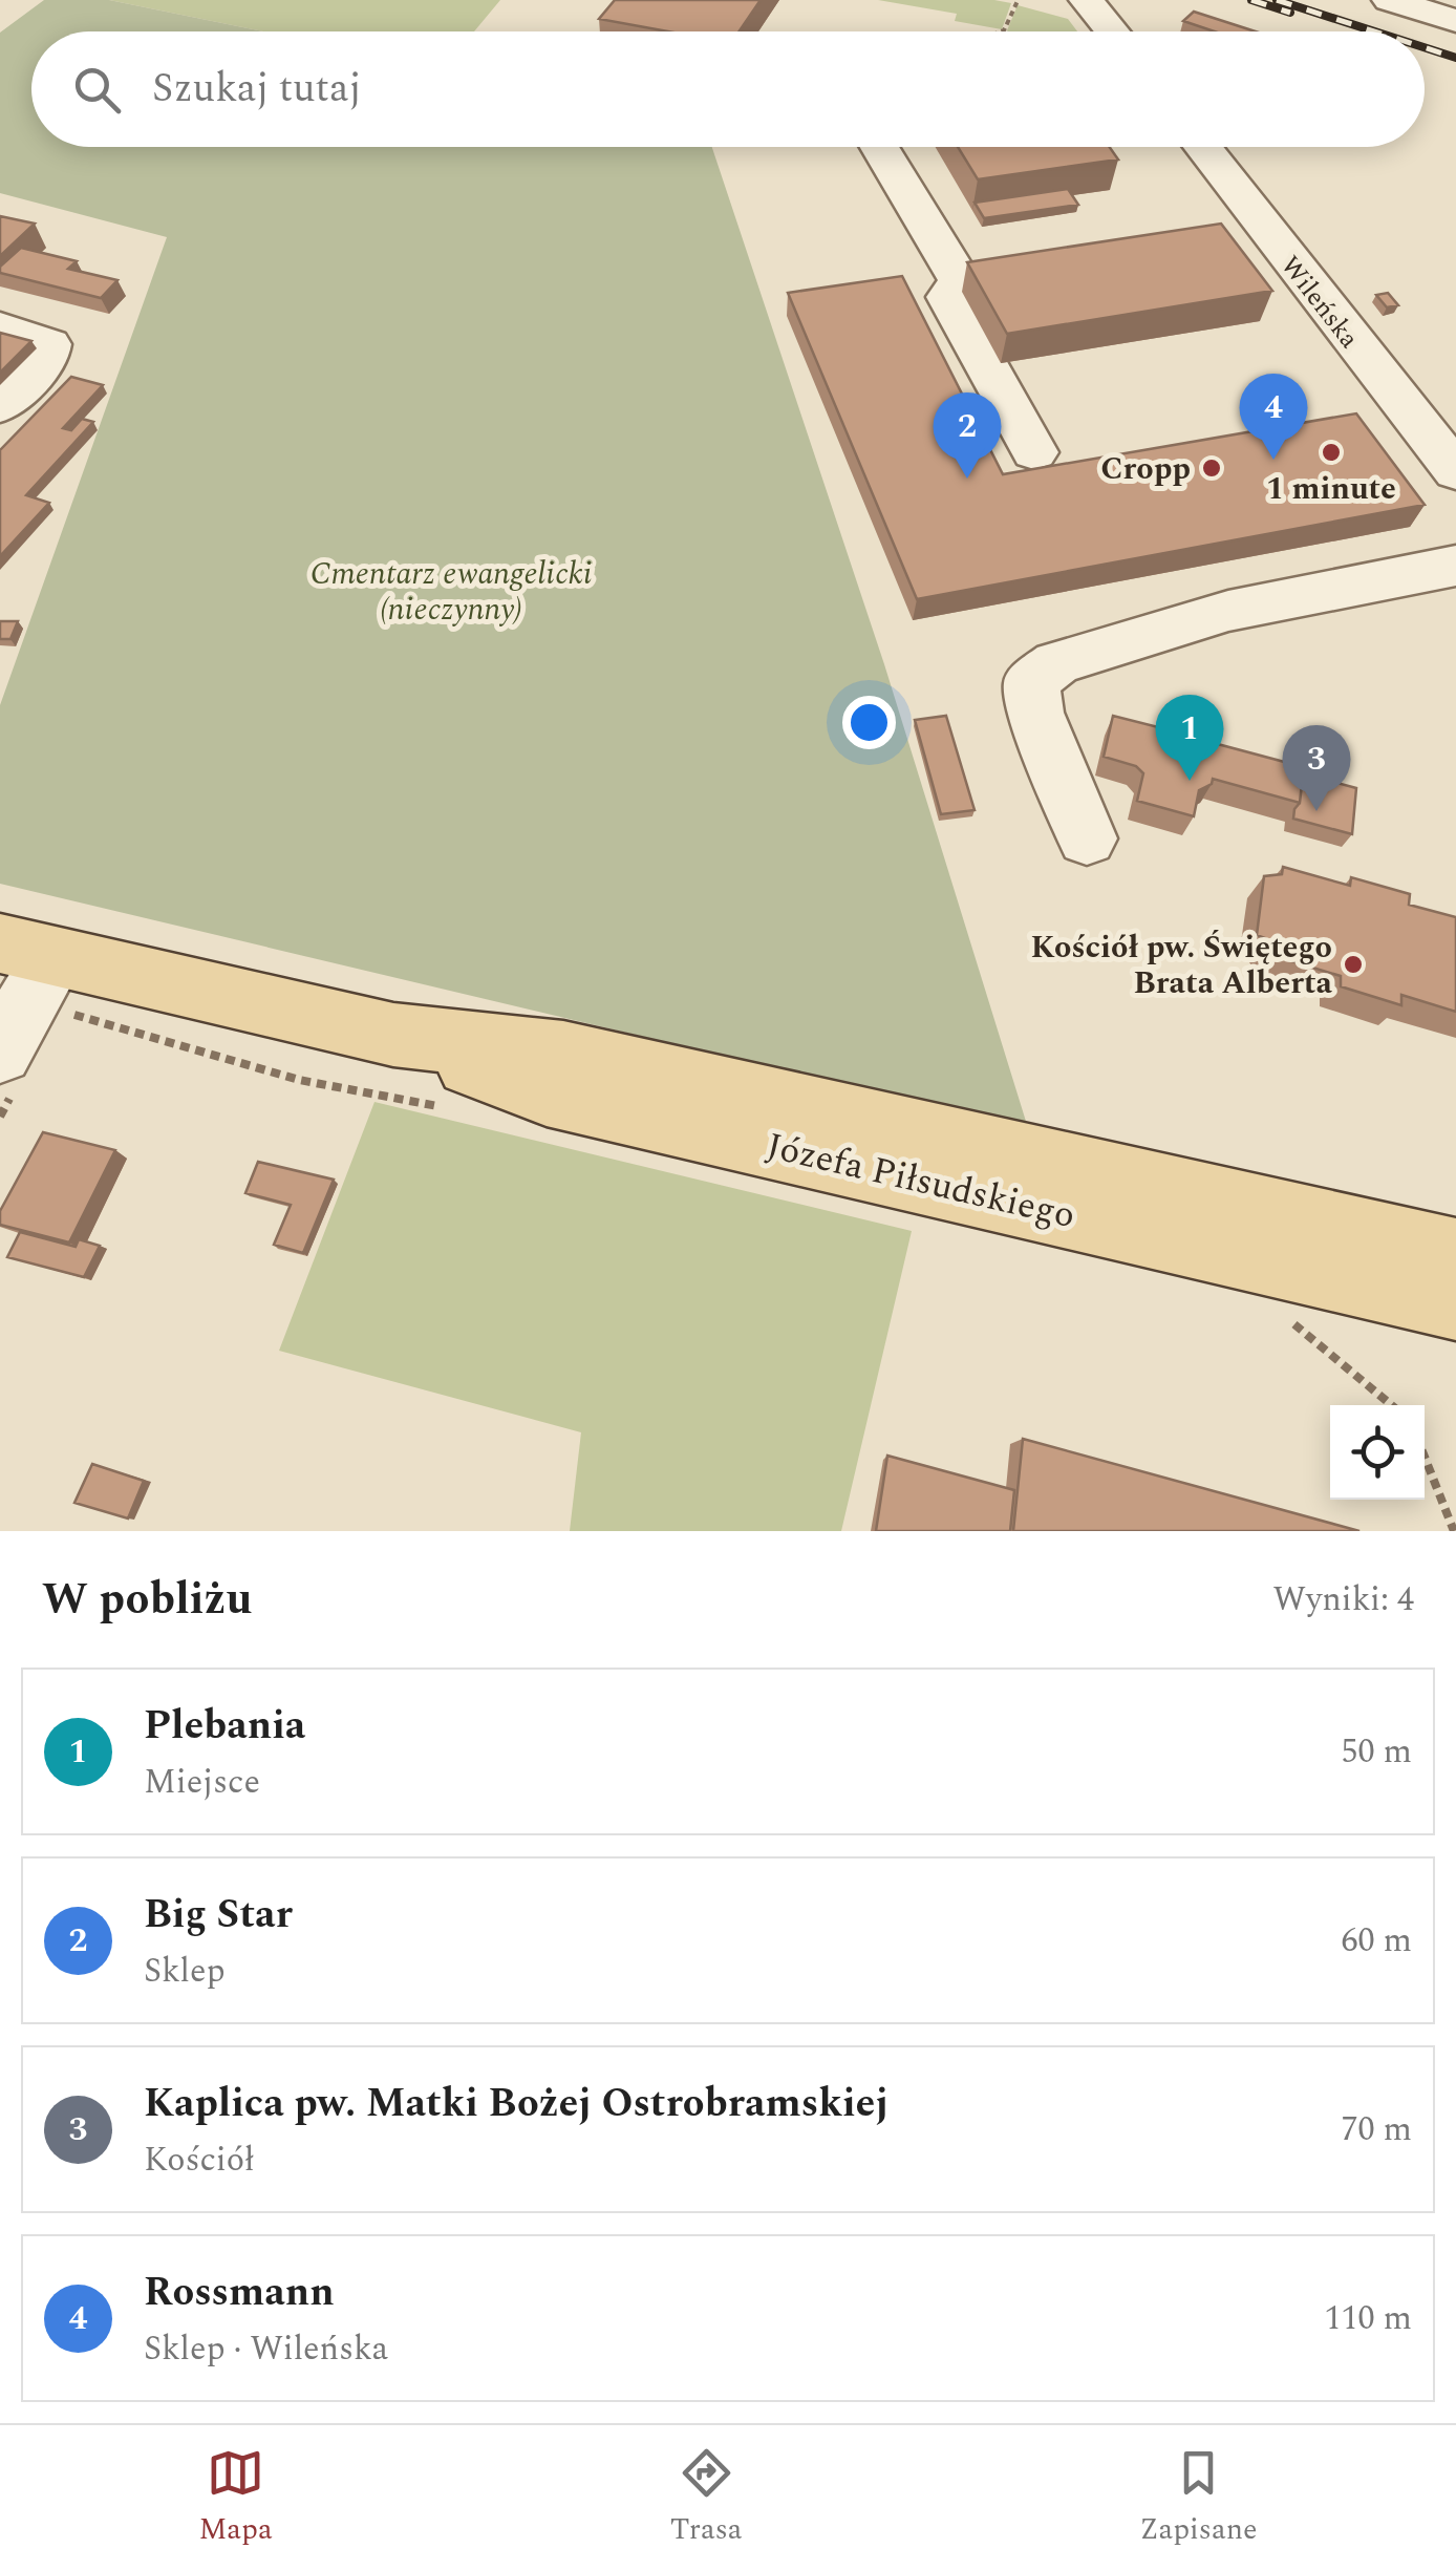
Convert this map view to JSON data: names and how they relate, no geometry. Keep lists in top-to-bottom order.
{
  "streets": {
    "main road": ["Józefa Piłsudskiego"],
    "street": ["Wileńska"]
  },
  "parks": ["Cmentarz ewangelicki (nieczynny)"],
  "places": ["1 minute", "Cropp", "Kościół pw. Świętego Brata Alberta"],
  "page": {
    "search": "Szukaj tutaj",
    "pins": [
      "4",
      "2",
      "1",
      "3"
    ],
    "heading": ["W pobliżu", "Wyniki: 4"],
    "list": [
      {
        "mark": "1",
        "name": "Plebania",
        "note": "Miejsce",
        "value": "50 m"
      },
      {
        "mark": "2",
        "name": "Big Star",
        "note": "Sklep",
        "value": "60 m"
      },
      {
        "mark": "3",
        "name": "Kaplica pw. Matki Bożej Ostrobramskiej",
        "note": "Kościół",
        "value": "70 m"
      },
      {
        "mark": "4",
        "name": "Rossmann",
        "note": "Sklep · Wileńska",
        "value": "110 m"
      }
    ],
    "nav": ["Mapa", "Trasa", "Zapisane"]
  }
}
